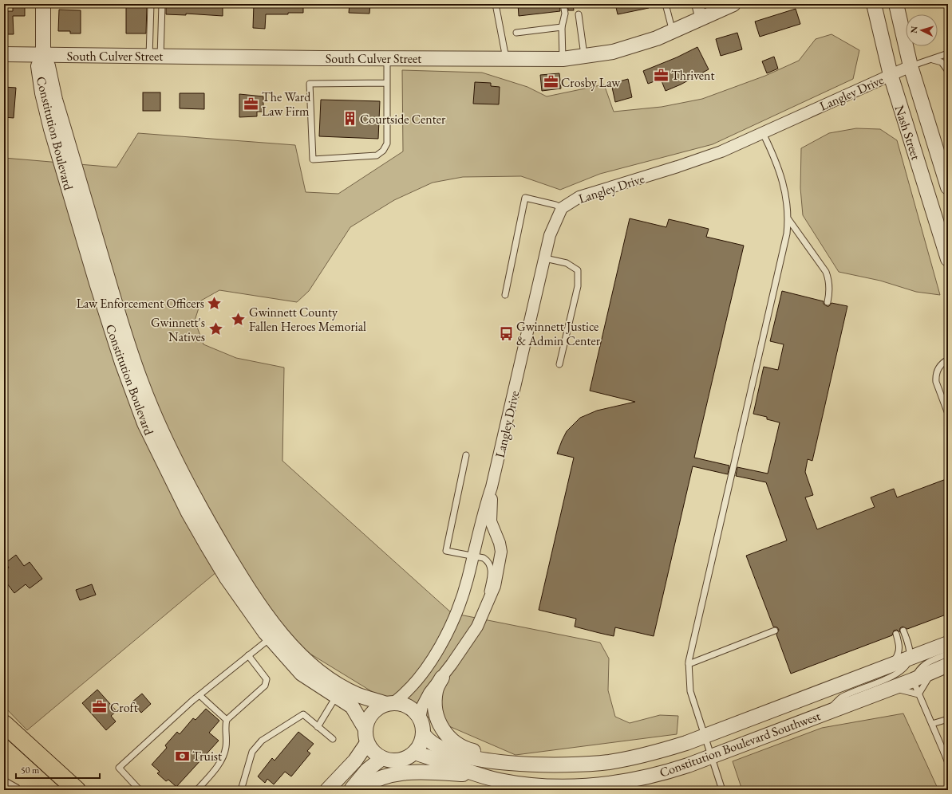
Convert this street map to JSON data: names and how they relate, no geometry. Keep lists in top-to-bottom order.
{
  "streets": {
    "street": [
      "South Culver Street",
      "Langley Drive",
      "Nash Street",
      "Constitution Boulevard",
      "Constitution Boulevard Southwest"
    ]
  },
  "crossings": [
    ["South Culver Street", "Constitution Boulevard"],
    ["Langley Drive", "Nash Street"],
    ["Langley Drive", "Constitution Boulevard"],
    ["Langley Drive", "Constitution Boulevard Southwest"],
    ["Constitution Boulevard", "Constitution Boulevard Southwest"]
  ],
  "places": {
    "office": [
      "Thrivent",
      "Crosby Law",
      "The Ward Law Firm",
      "Croft"
    ],
    "building": ["Courtside Center"],
    "place": ["Law Enforcement Officers", "Gwinnett County Fallen Heroes Memorial", "Gwinnett's Natives"],
    "bus stop": ["Gwinnett Justice & Admin Center"],
    "bank": ["Truist"]
  },
  "scale_bar": "50 m",
  "north": "left"
}
